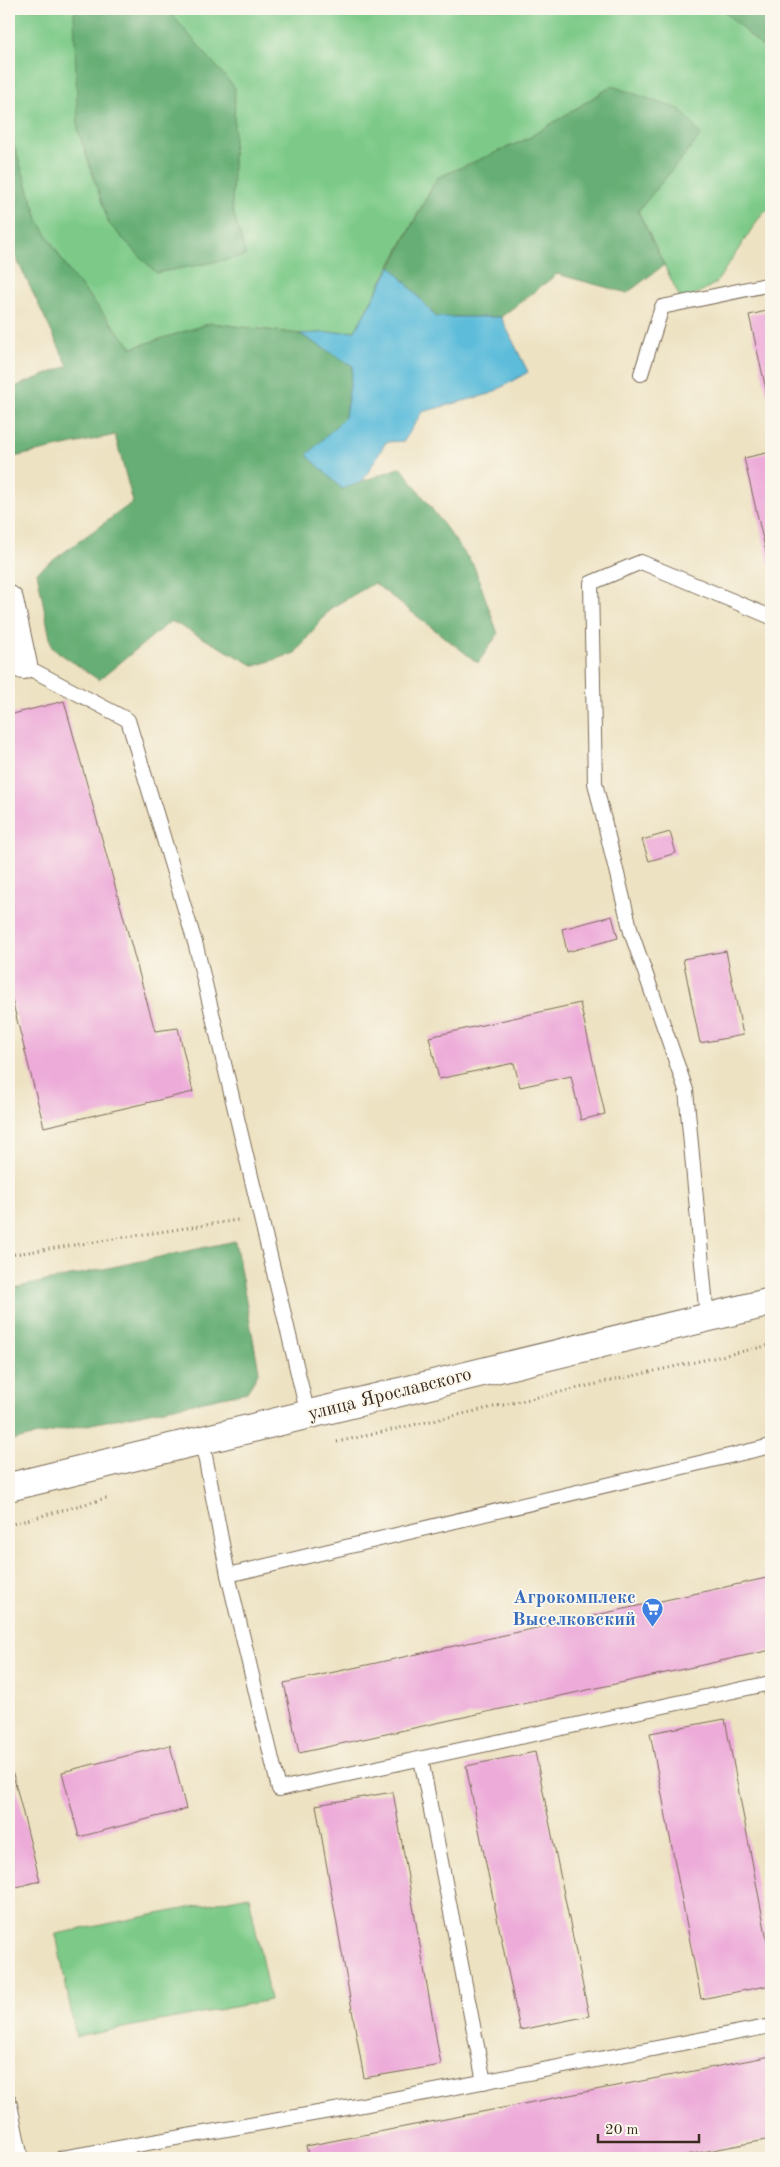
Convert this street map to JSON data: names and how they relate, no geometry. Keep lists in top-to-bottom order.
{
  "streets": {
    "street": ["улица Ярославского"]
  },
  "places": {
    "supermarket": ["Агрокомплекс Выселковский"]
  },
  "scale_bar": "20 m"
}
